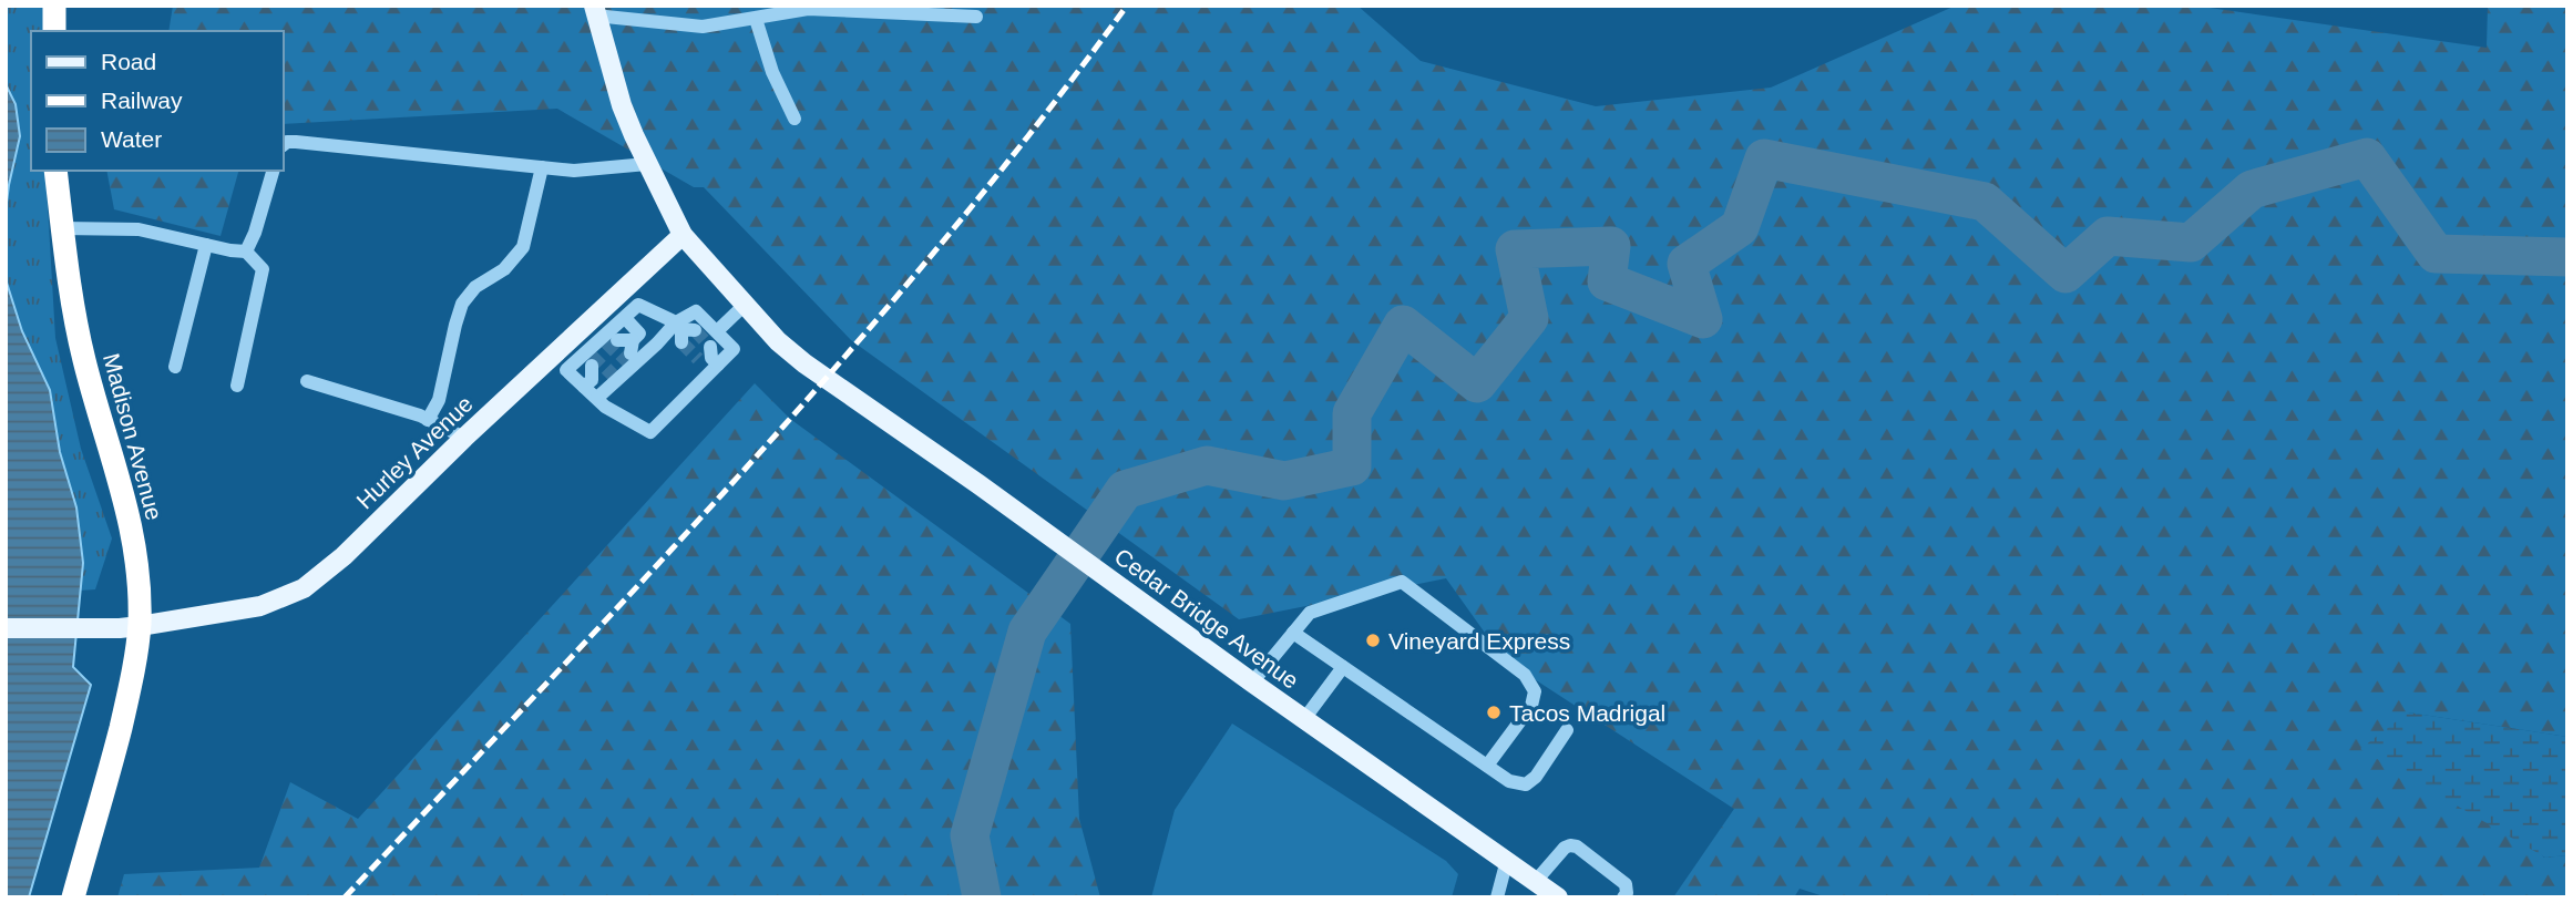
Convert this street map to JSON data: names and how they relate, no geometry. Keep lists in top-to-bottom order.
{
  "streets": {
    "highway": ["Madison Avenue"],
    "main road": ["Hurley Avenue", "Cedar Bridge Avenue"]
  },
  "crossings": [
    ["Madison Avenue", "Hurley Avenue"],
    ["Hurley Avenue", "Cedar Bridge Avenue"]
  ],
  "places": ["Vineyard Express", "Tacos Madrigal"],
  "legend": ["Road", "Railway", "Water"]
}
